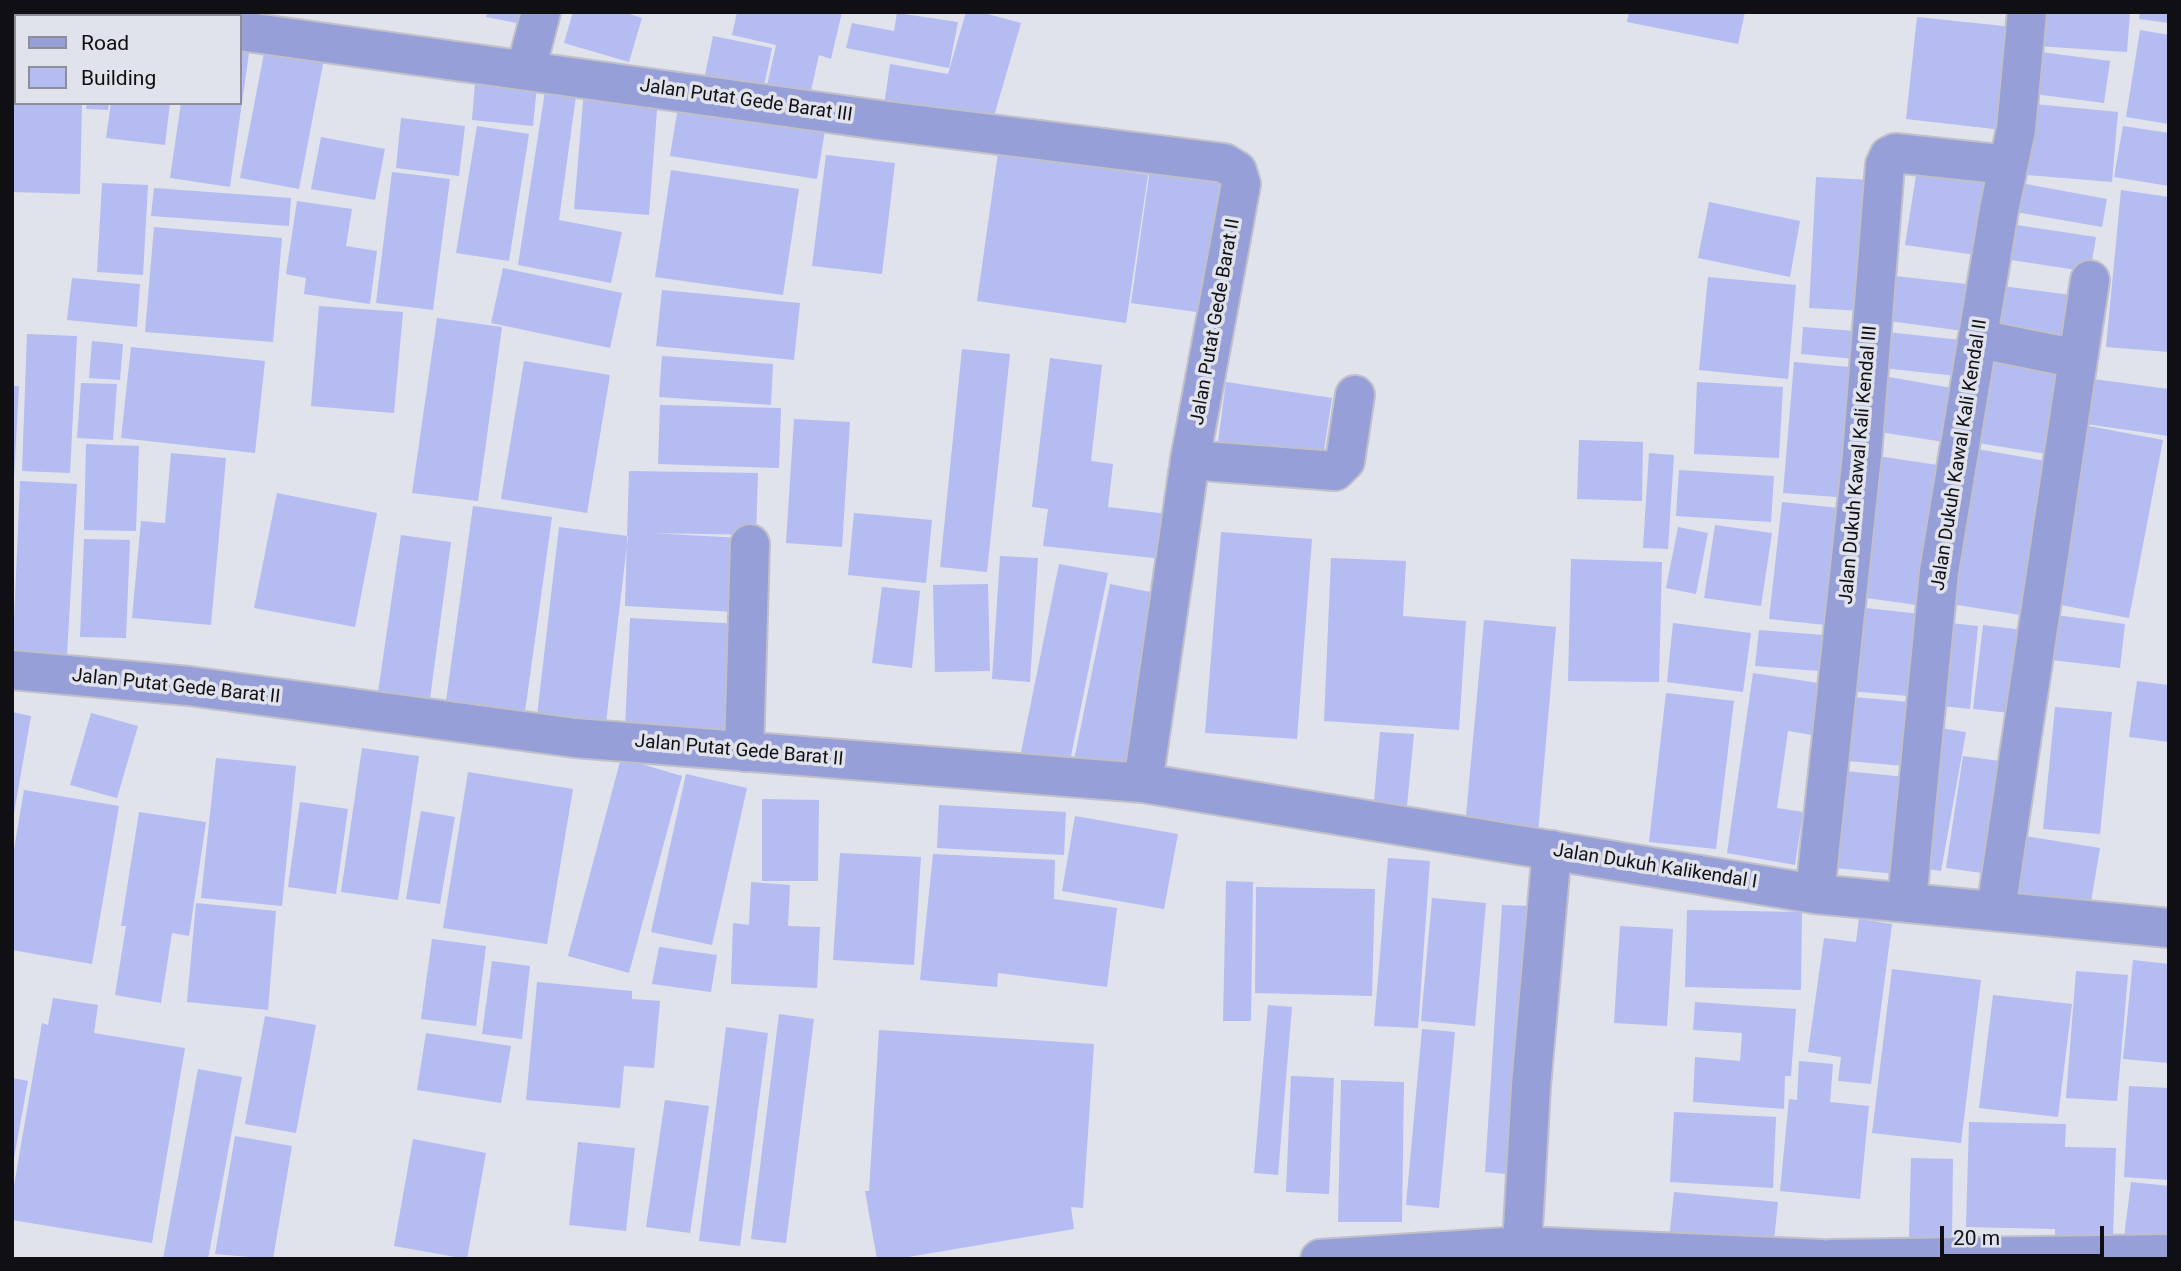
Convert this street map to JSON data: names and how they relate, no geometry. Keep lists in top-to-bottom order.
{
  "streets": {
    "street": [
      "Jalan Putat Gede Barat III",
      "Jalan Putat Gede Barat II",
      "Jalan Dukuh Kawal Kali Kendal II",
      "Jalan Dukuh Kawal Kali Kendal III",
      "Jalan Dukuh Kalikendal I"
    ]
  },
  "crossings": [
    ["Jalan Putat Gede Barat III", "Jalan Putat Gede Barat II"],
    ["Jalan Putat Gede Barat II", "Jalan Dukuh Kalikendal I"],
    ["Jalan Dukuh Kawal Kali Kendal II", "Jalan Dukuh Kawal Kali Kendal III"],
    ["Jalan Dukuh Kawal Kali Kendal II", "Jalan Dukuh Kalikendal I"],
    ["Jalan Dukuh Kawal Kali Kendal III", "Jalan Dukuh Kalikendal I"]
  ],
  "legend": ["Road", "Building"],
  "scale_bar": "20 m"
}
